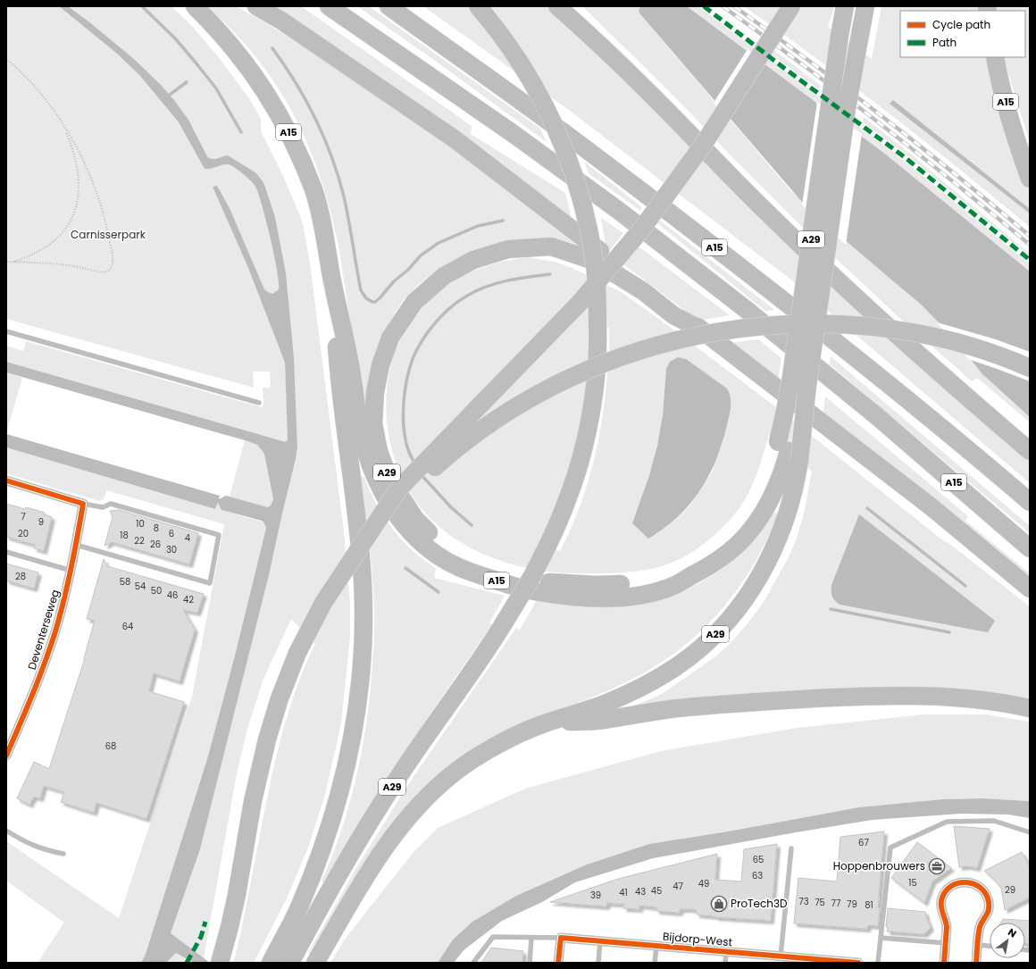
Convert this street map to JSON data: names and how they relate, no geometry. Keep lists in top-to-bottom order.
{
  "streets": {
    "highway": ["A15", "A29"],
    "street": ["Deventerseweg", "Bijdorp-West"]
  },
  "crossings": [
    ["A15", "A29"]
  ],
  "parks": ["Carnisserpark"],
  "places": {
    "office": ["Hoppenbrouwers"],
    "shop": ["ProTech3D"]
  },
  "house_numbers": [
    "7",
    "9",
    "10",
    "8",
    "20",
    "6",
    "18",
    "4",
    "22",
    "26",
    "30",
    "28",
    "58",
    "54",
    "50",
    "46",
    "42",
    "64",
    "68",
    "67",
    "65",
    "63",
    "15",
    "49",
    "47",
    "29",
    "45",
    "43",
    "41",
    "39",
    "73",
    "75",
    "77",
    "79",
    "81"
  ],
  "legend": ["Cycle path", "Path"],
  "north": "top right"
}
